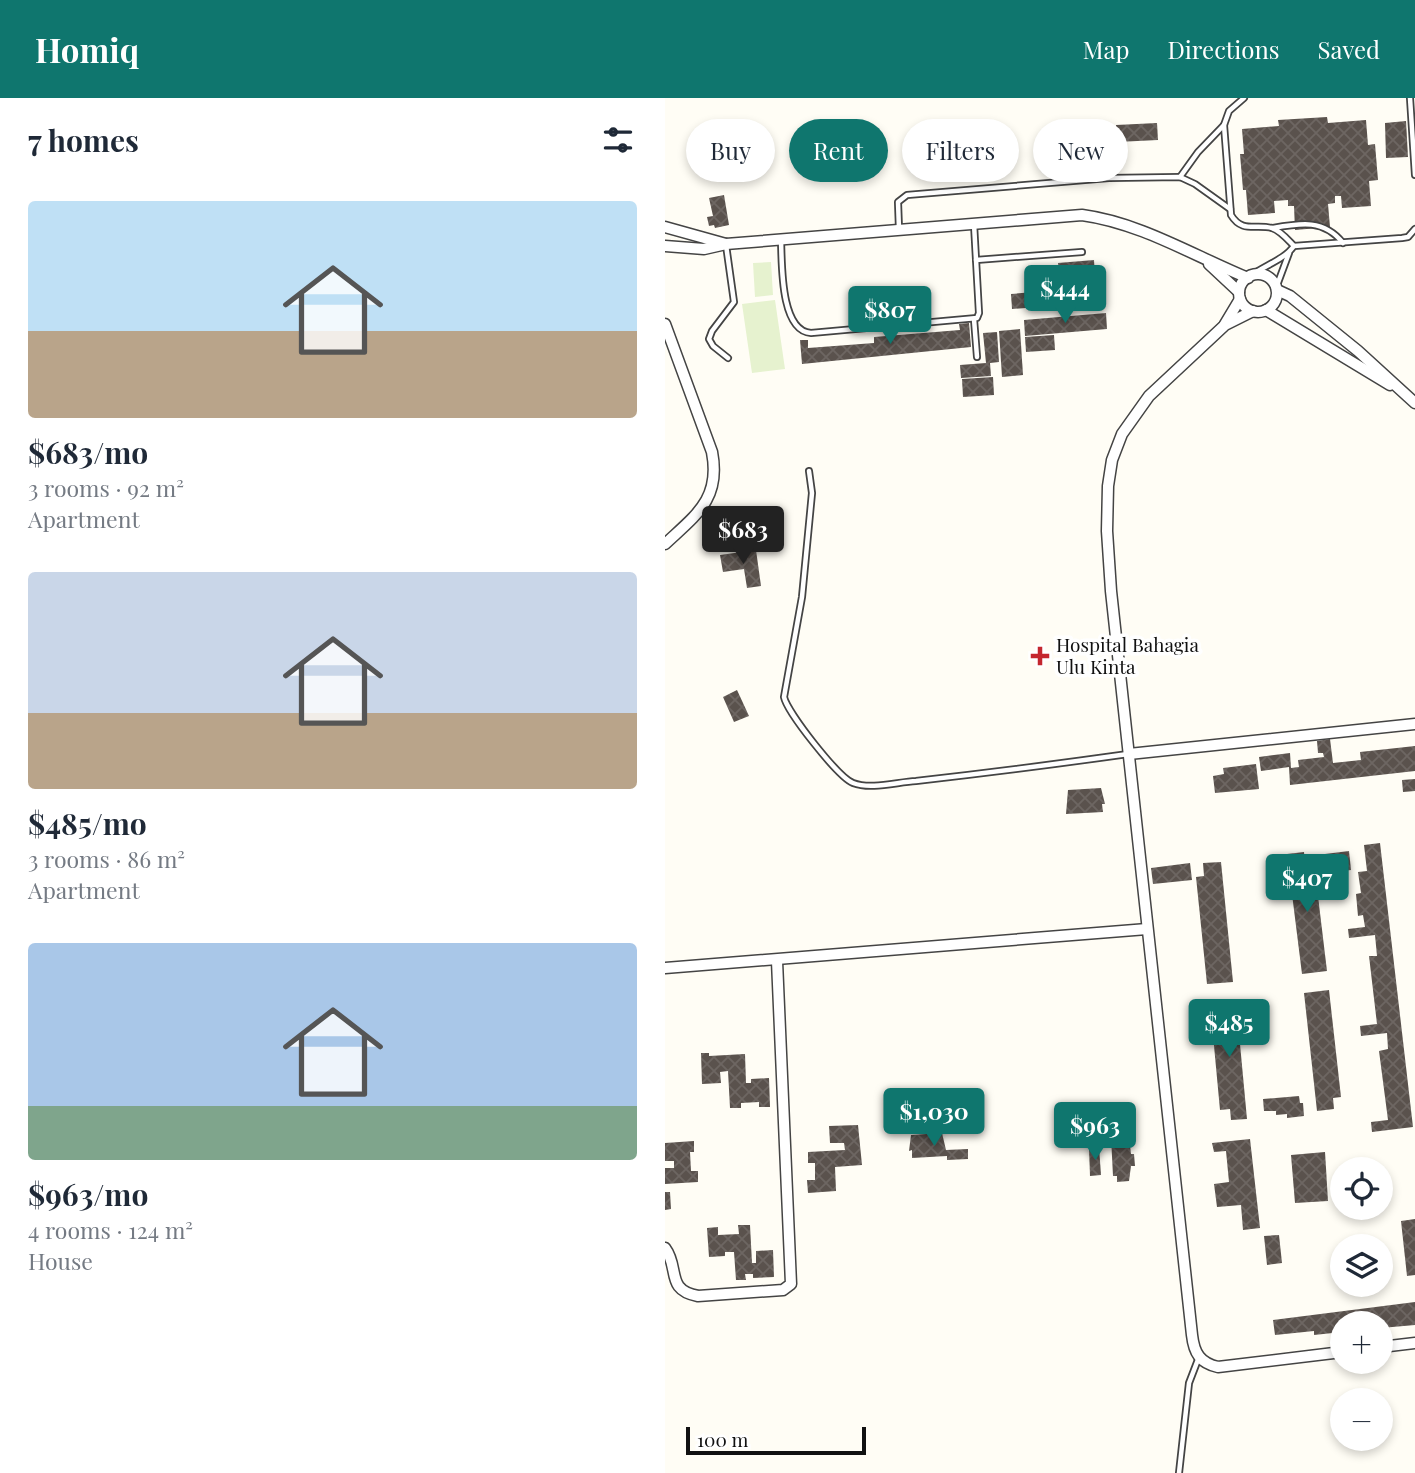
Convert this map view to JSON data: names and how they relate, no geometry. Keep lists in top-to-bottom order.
{
  "places": {
    "health": ["Hospital Bahagia Ulu Kinta"]
  },
  "scale_bar": "100 m",
  "page": {
    "header": "Homiq",
    "nav": ["Map", "Directions", "Saved"],
    "heading": "7 homes",
    "chip": [
      "Buy",
      "Rent",
      "Filters",
      "New"
    ],
    "list": [
      {
        "name": "$683/mo",
        "note": "3 rooms · 92 m² · Apartment"
      },
      {
        "name": "$485/mo",
        "note": "3 rooms · 86 m² · Apartment"
      },
      {
        "name": "$963/mo",
        "note": "4 rooms · 124 m² · House"
      }
    ],
    "price": [
      "$444",
      "$807",
      "$683",
      "$407",
      "$485",
      "$1,030",
      "$963"
    ],
    "map_buttons": ["+", "−"],
    "scale": "100 m"
  }
}
